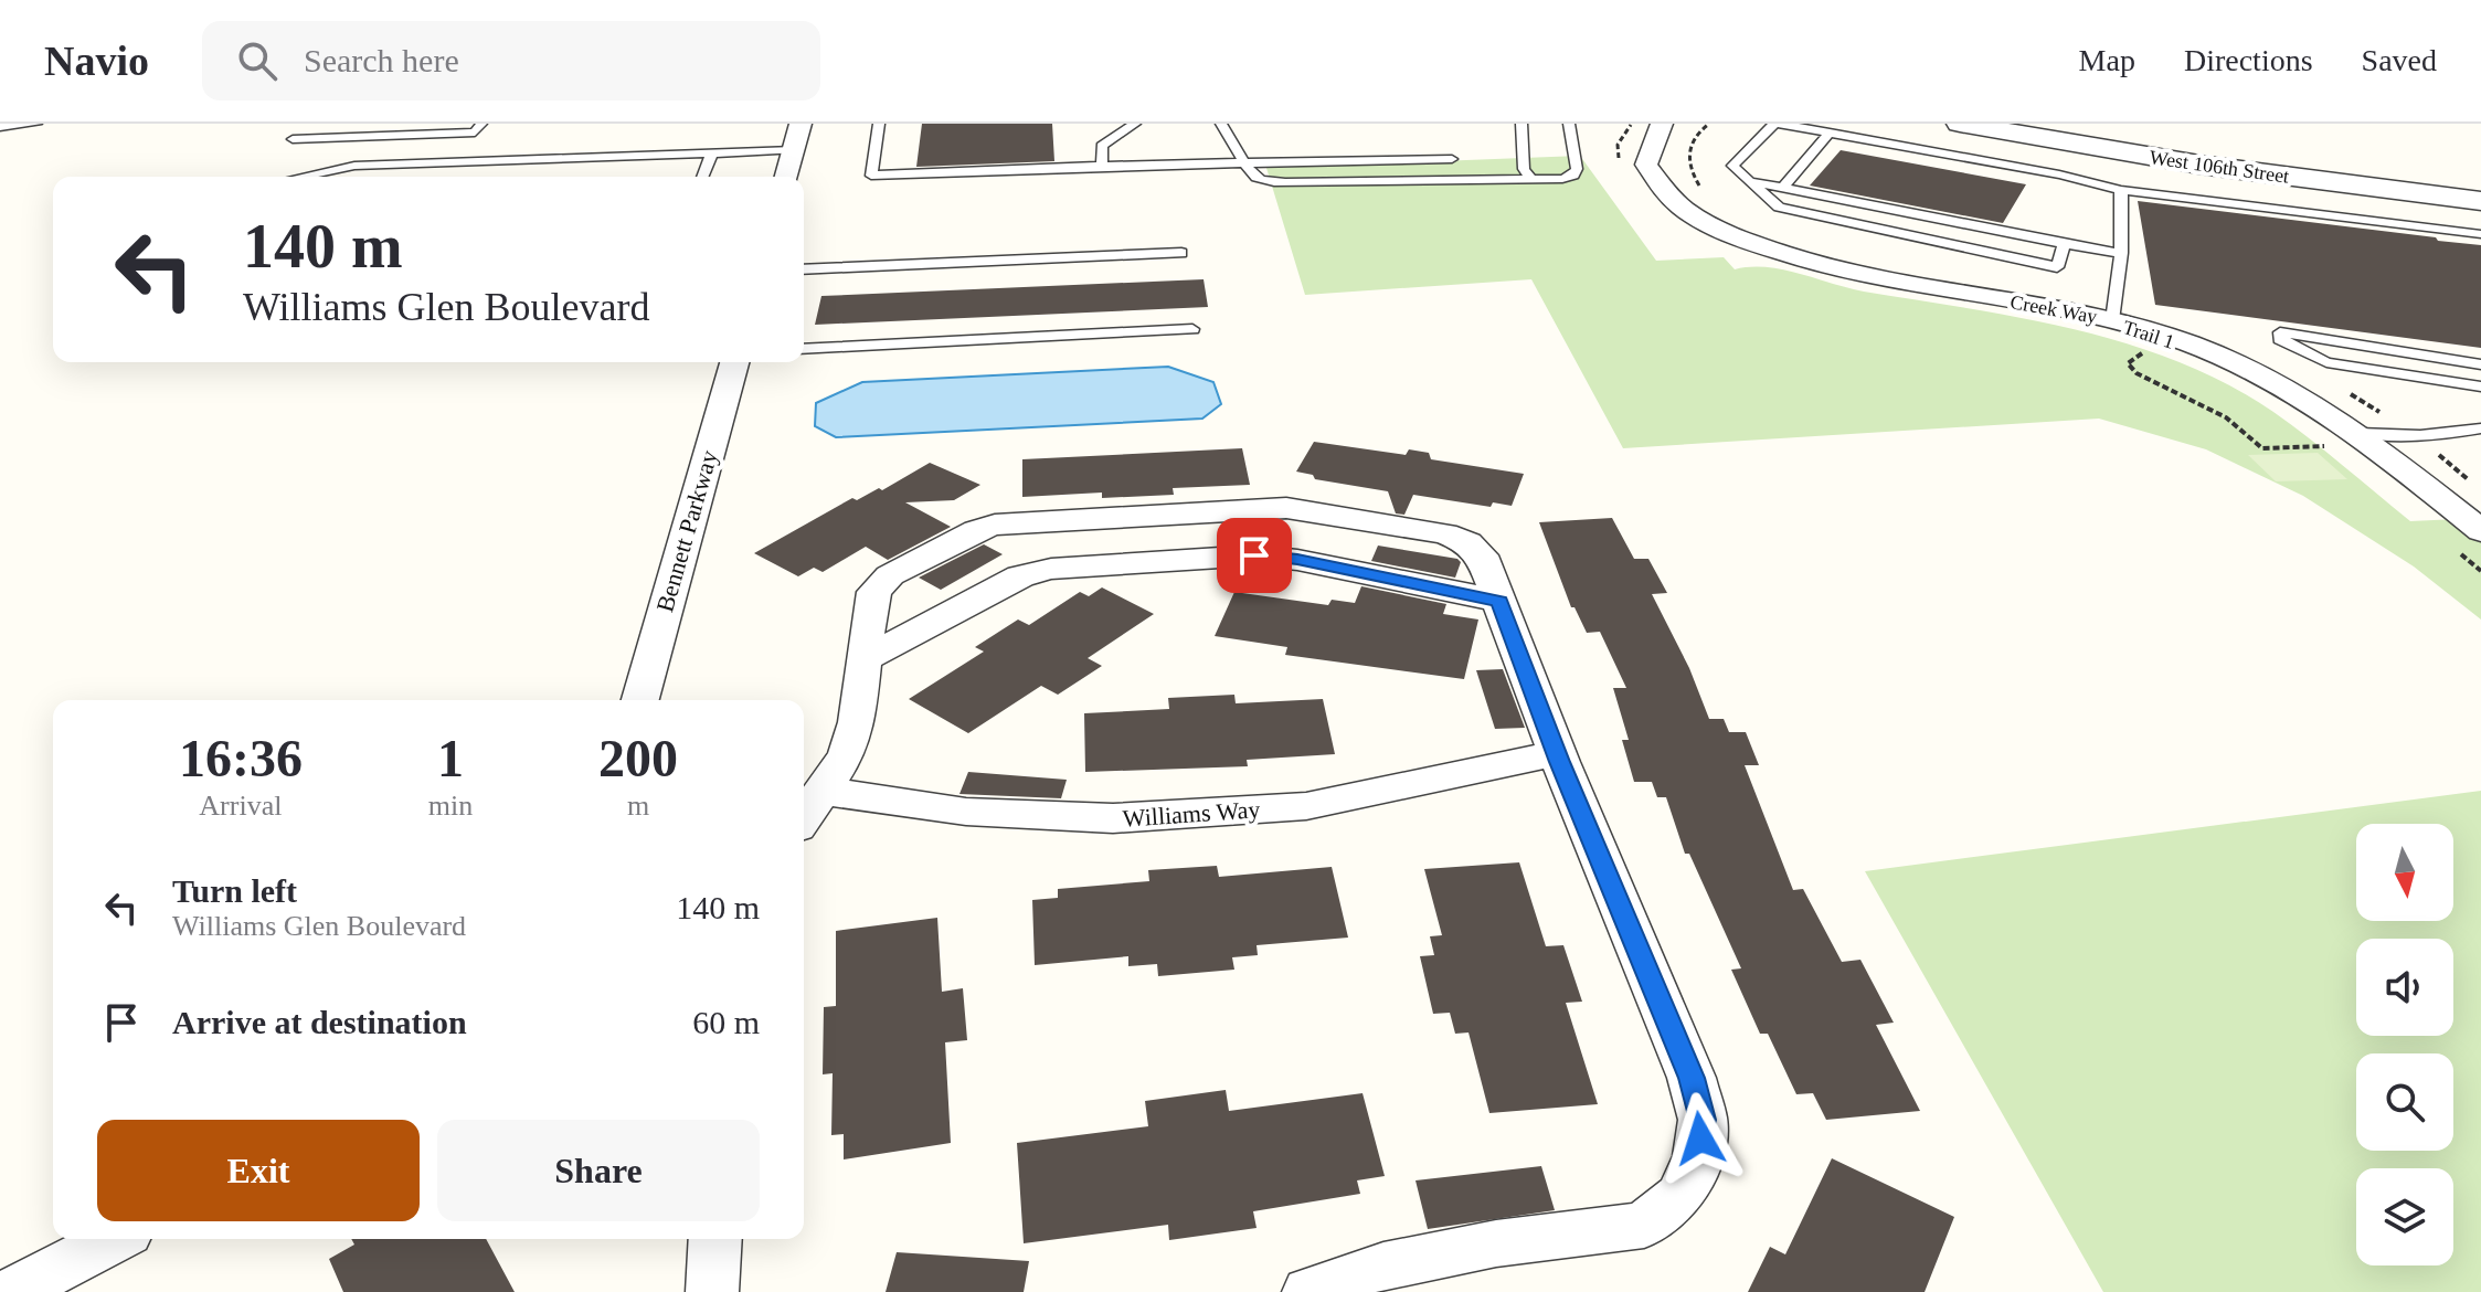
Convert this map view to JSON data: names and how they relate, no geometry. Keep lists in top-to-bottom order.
{
  "streets": {
    "street": [
      "West 106th Street",
      "Creek Way",
      "Bennett Parkway",
      "Williams Way"
    ],
    "path": ["Trail 1"]
  },
  "north": "bottom",
  "page": {
    "header": "Navio",
    "search": "Search here",
    "nav": ["Map", "Directions", "Saved"],
    "turn": ["140 m", "Williams Glen Boulevard"],
    "eta": [
      "16:36",
      "Arrival",
      "1",
      "min",
      "200",
      "m"
    ],
    "list": [
      {
        "name": "Turn left",
        "note": "Williams Glen Boulevard",
        "value": "140 m"
      },
      {
        "name": "Arrive at destination",
        "value": "60 m"
      }
    ],
    "buttons": ["Exit", "Share"]
  }
}
